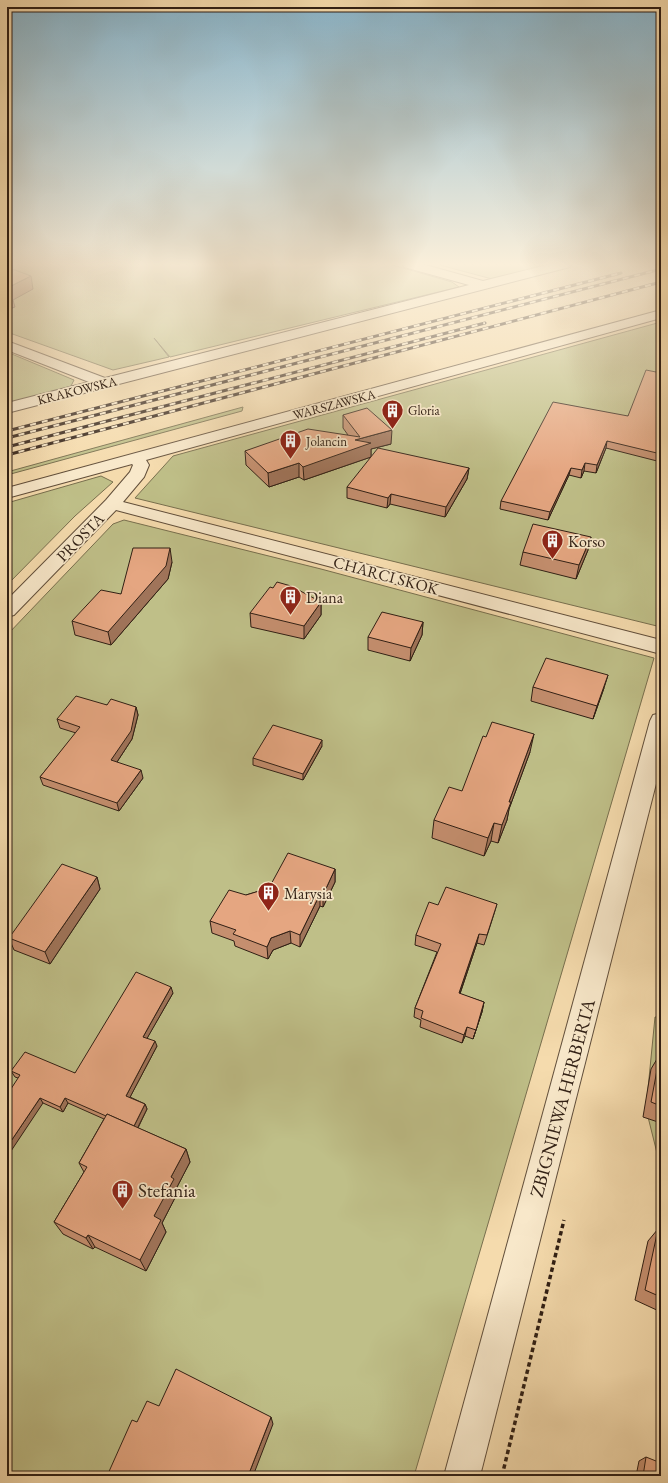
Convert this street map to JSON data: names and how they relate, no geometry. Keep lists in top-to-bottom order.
{
  "streets": {
    "street": [
      "KRAKOWSKA",
      "WARSZAWSKA",
      "PROSTA",
      "CHARCI SKOK",
      "ZBIGNIEWA HERBERTA"
    ]
  },
  "crossings": [
    ["WARSZAWSKA", "PROSTA"],
    ["PROSTA", "CHARCI SKOK"]
  ],
  "places": {
    "building": [
      "Gloria",
      "Jolancin",
      "Korso",
      "Diana",
      "Marysia",
      "Stefania"
    ]
  }
}
